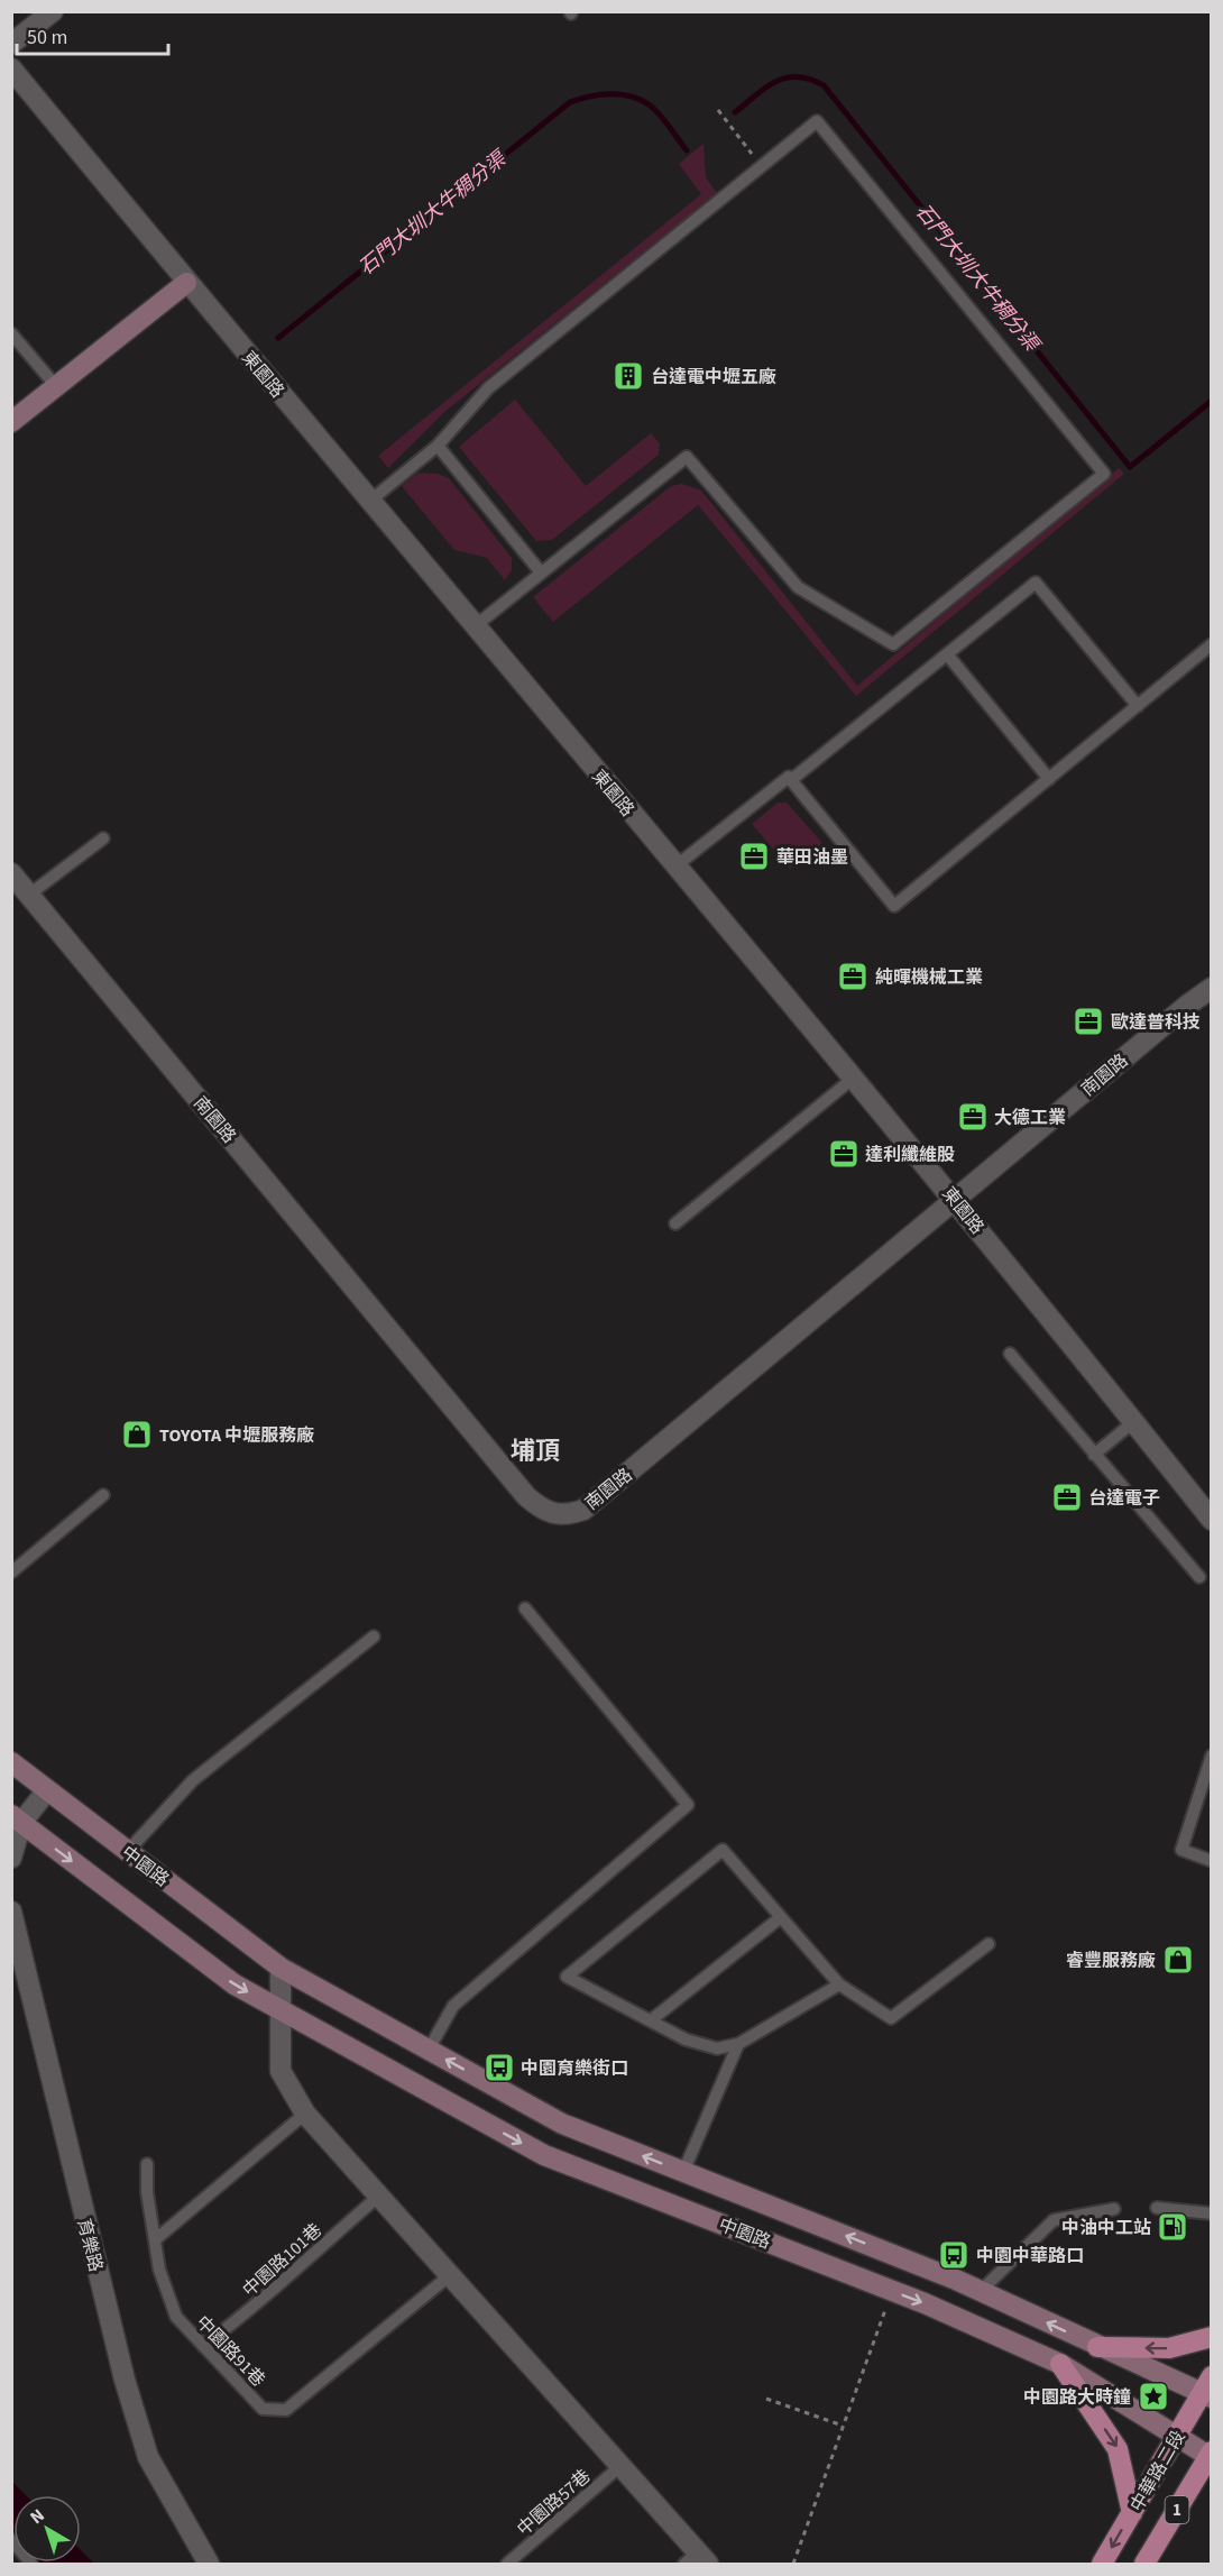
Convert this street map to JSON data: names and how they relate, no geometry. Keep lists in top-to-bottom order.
{
  "streets": {
    "main road": ["中園路", "中華路二段", "1"],
    "street": ["東園路", "南園路", "育樂路"],
    "lane": ["中園路101巷", "中園路91巷", "中園路57巷"]
  },
  "crossings": [
    ["東園路", "南園路"],
    ["中園路", "中華路二段"],
    ["中園路101巷", "中園路91巷"]
  ],
  "districts": ["埔頂"],
  "water": ["石門大圳大牛稠分渠"],
  "places": {
    "building": ["台達電中壢五廠"],
    "office": [
      "華田油墨",
      "純暉機械工業",
      "歐達普科技",
      "大德工業",
      "達利纖維股",
      "台達電子"
    ],
    "shop": ["TOYOTA 中壢服務廠", "睿豐服務廠"],
    "bus stop": ["中園育樂街口", "中園中華路口"],
    "fuel station": ["中油中工站"],
    "place": ["中園路大時鐘"]
  },
  "scale_bar": "50 m",
  "north": "top left"
}
